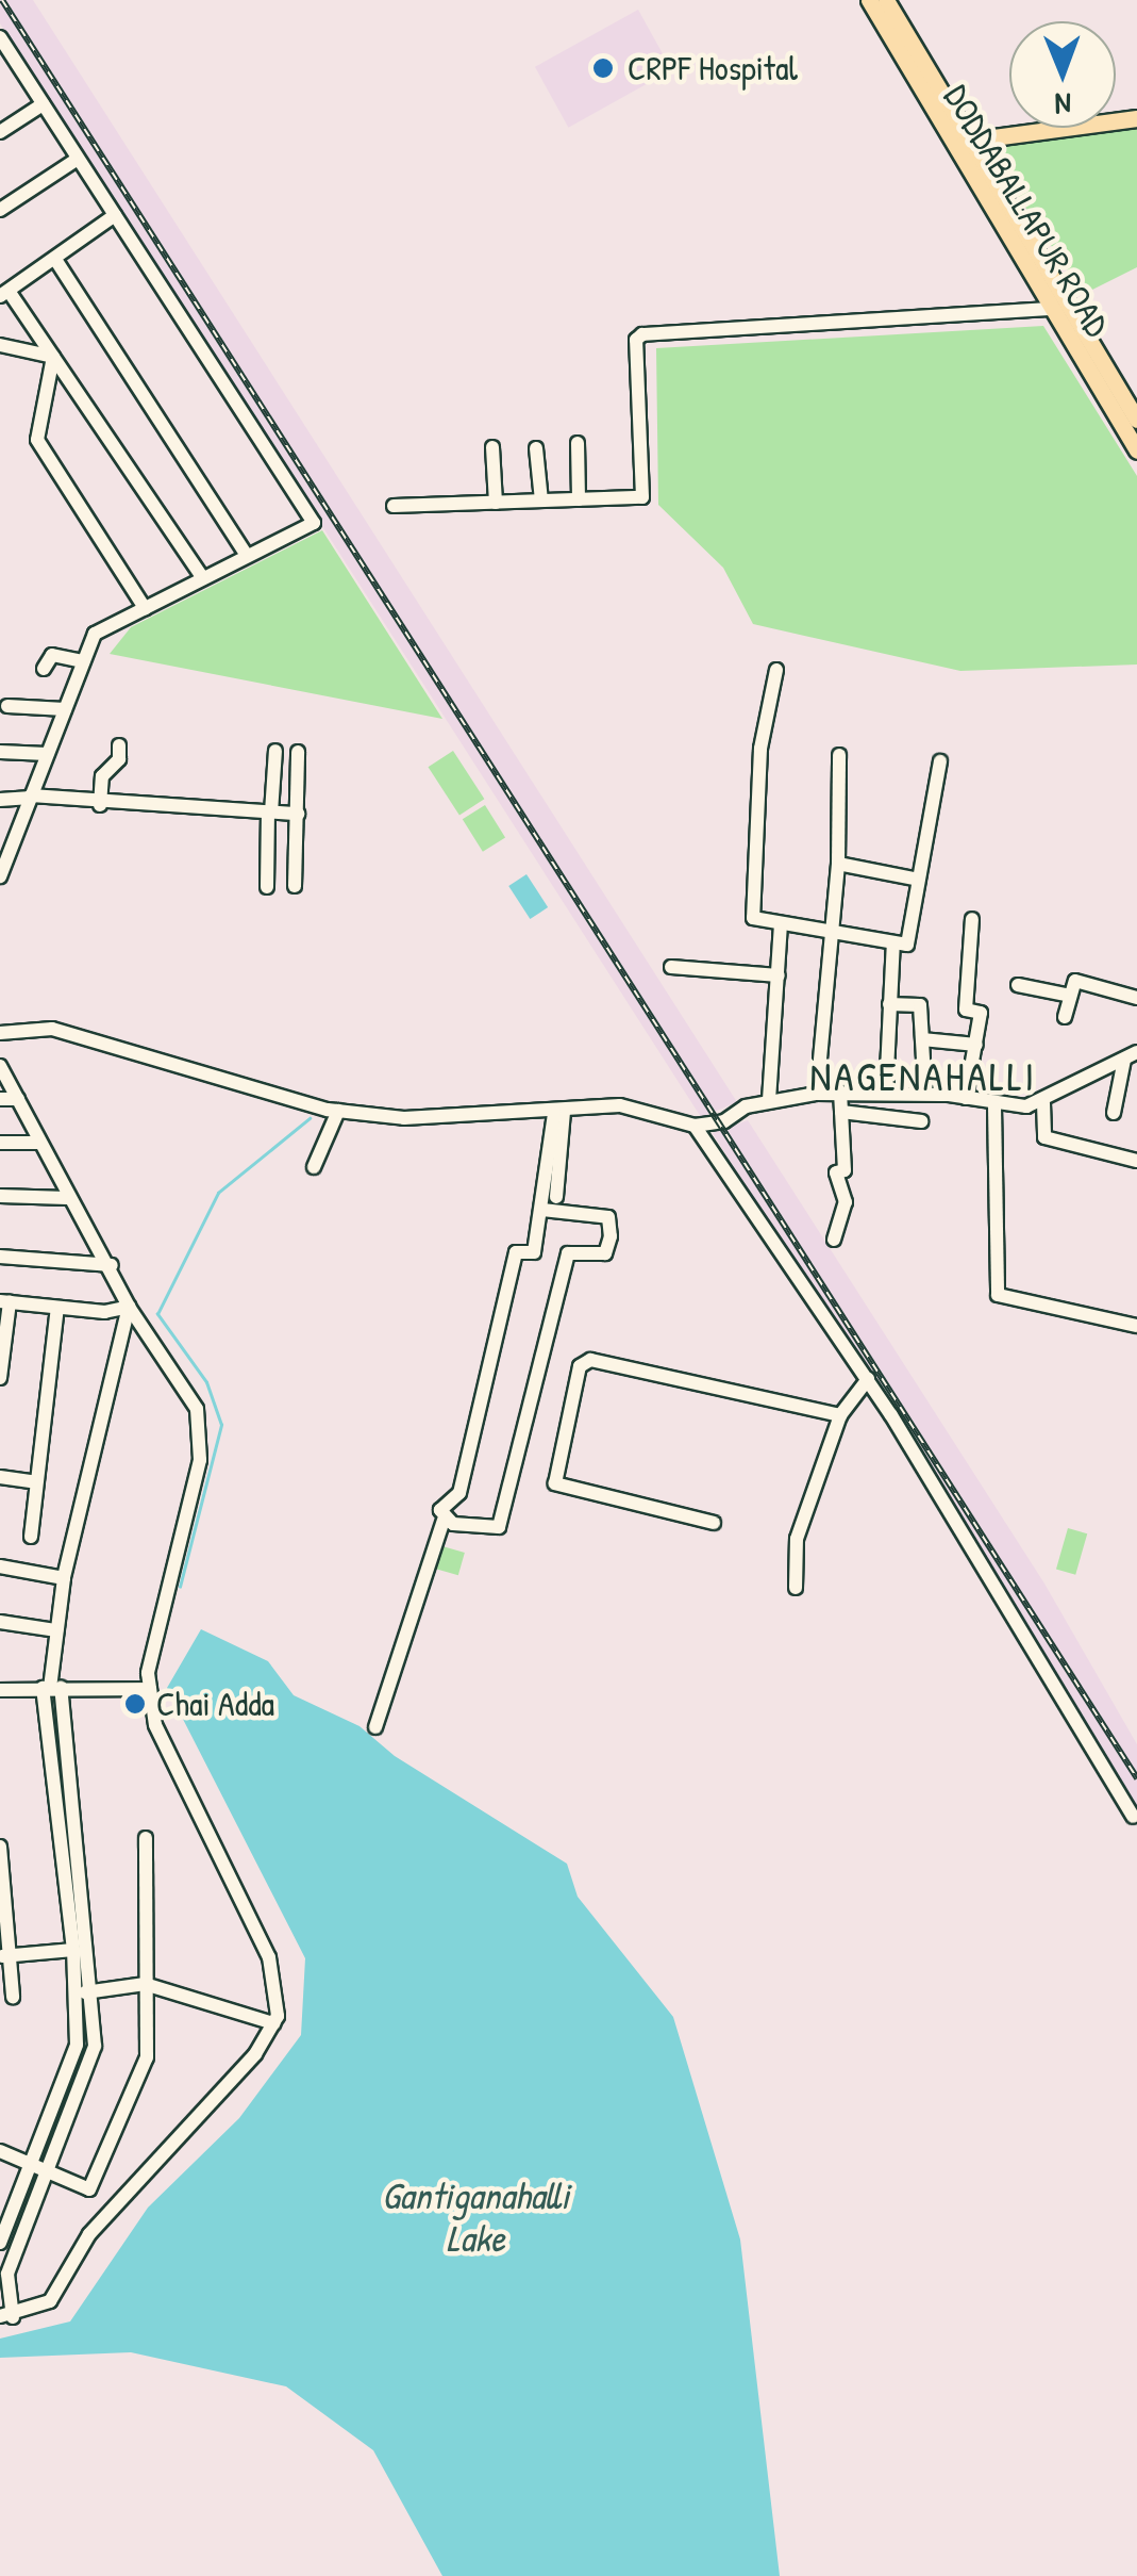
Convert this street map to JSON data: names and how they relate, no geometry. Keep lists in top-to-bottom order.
{
  "streets": {
    "main road": ["DODDABALLAPUR ROAD"]
  },
  "districts": ["NAGENAHALLI"],
  "water": ["Gantiganahalli Lake"],
  "places": ["CRPF Hospital", "Chai Adda"],
  "north": "bottom"
}
